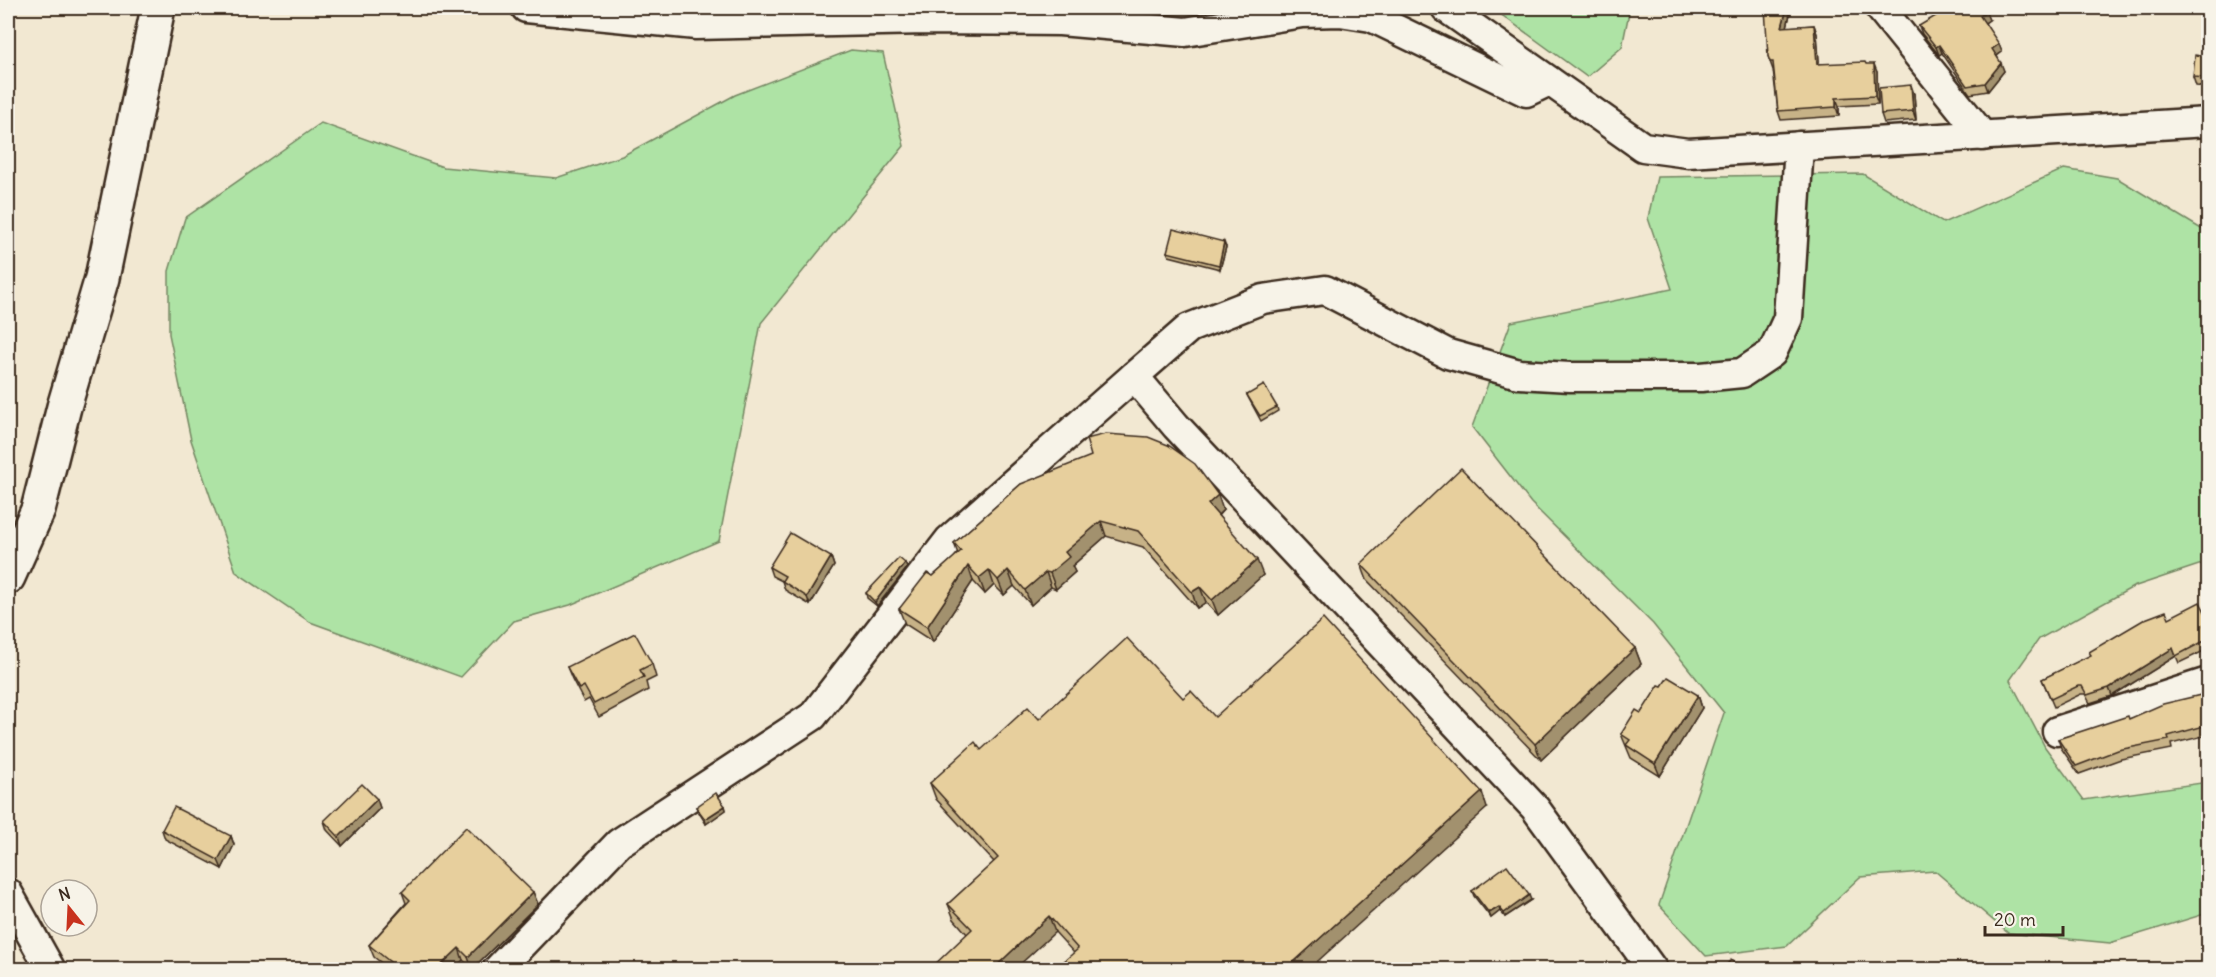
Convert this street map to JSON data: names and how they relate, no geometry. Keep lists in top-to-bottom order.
{
  "scale_bar": "20 m",
  "north": "top"
}
